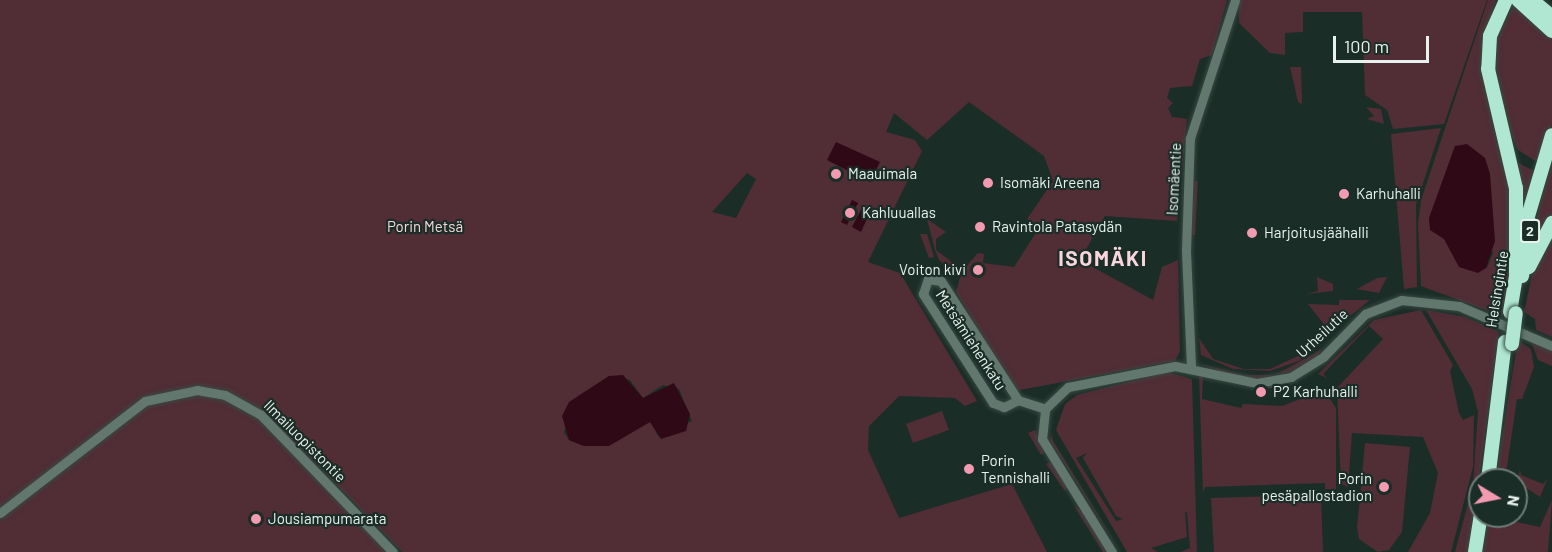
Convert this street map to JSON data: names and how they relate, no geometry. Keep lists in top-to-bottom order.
{
  "streets": {
    "highway": ["2", "Helsingintie"],
    "street": [
      "Isomäentie",
      "Urheilutie",
      "Metsämiehenkatu",
      "Ilmailuopistontie"
    ]
  },
  "crossings": [
    ["Isomäentie", "Urheilutie"],
    ["Urheilutie", "Metsämiehenkatu"]
  ],
  "districts": ["ISOMÄKI"],
  "parks": ["Porin Metsä"],
  "places": [
    "Maauimala",
    "Isomäki Areena",
    "Karhuhalli",
    "Kahluuallas",
    "Ravintola Patasydän",
    "Harjoitusjäähalli",
    "Voiton kivi",
    "P2 Karhuhalli",
    "Porin Tennishalli",
    "Porin pesäpallostadion",
    "Jousiampumarata"
  ],
  "scale_bar": "100 m",
  "north": "right"
}
